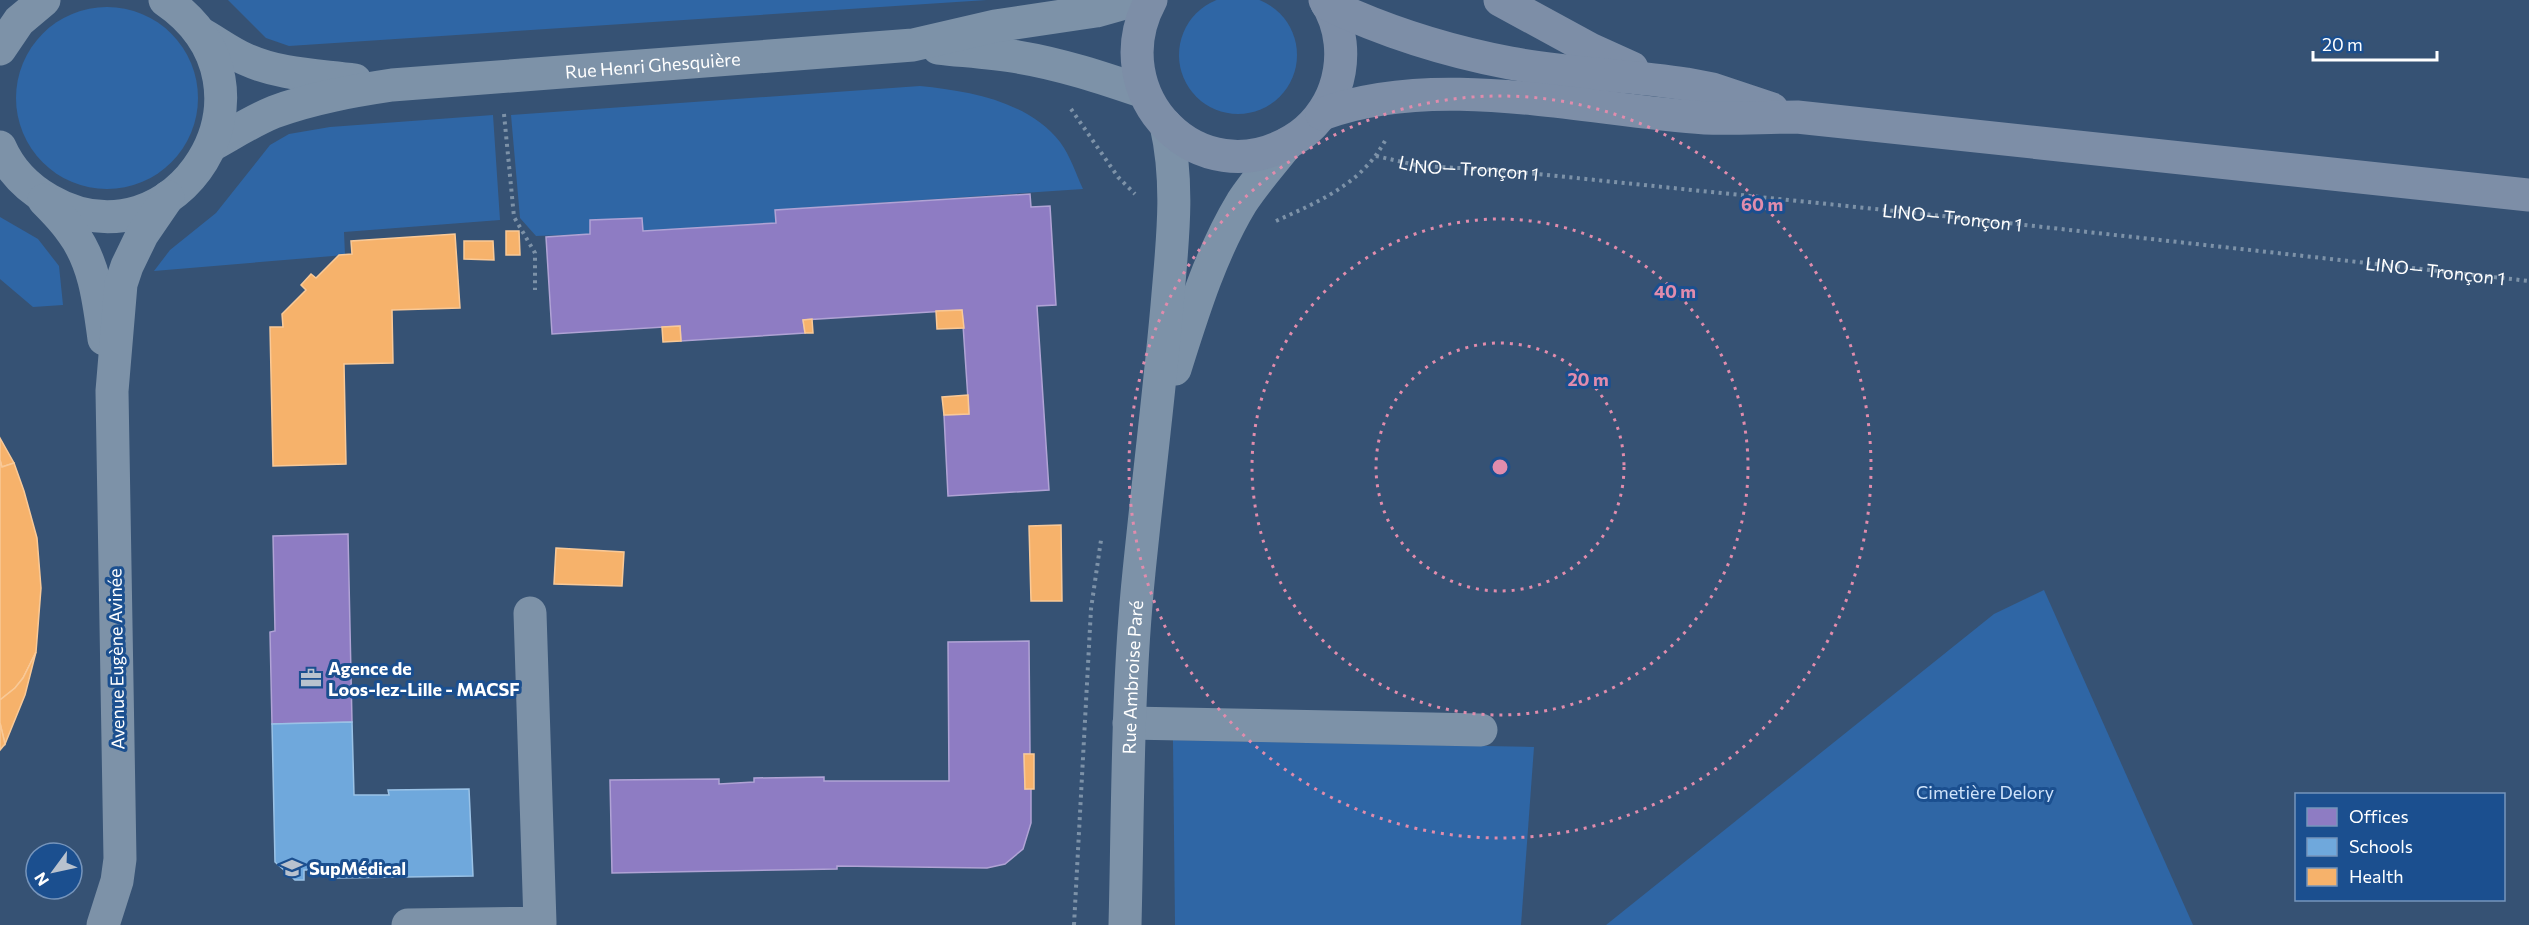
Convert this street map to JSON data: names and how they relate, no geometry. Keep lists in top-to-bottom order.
{
  "streets": {
    "street": ["Rue Henri Ghesquière", "Avenue Eugène Avinée", "Rue Ambroise Paré"],
    "path": ["LINO— Tronçon 1"]
  },
  "parks": ["Cimetière Delory"],
  "places": {
    "office": ["Agence de Loos-lez-Lille - MACSF"],
    "school or university": ["SupMédical"]
  },
  "legend": ["Offices", "Schools", "Health"],
  "scale_bar": "20 m",
  "north": "bottom left",
  "rings": ["60 m", "40 m", "20 m"]
}
